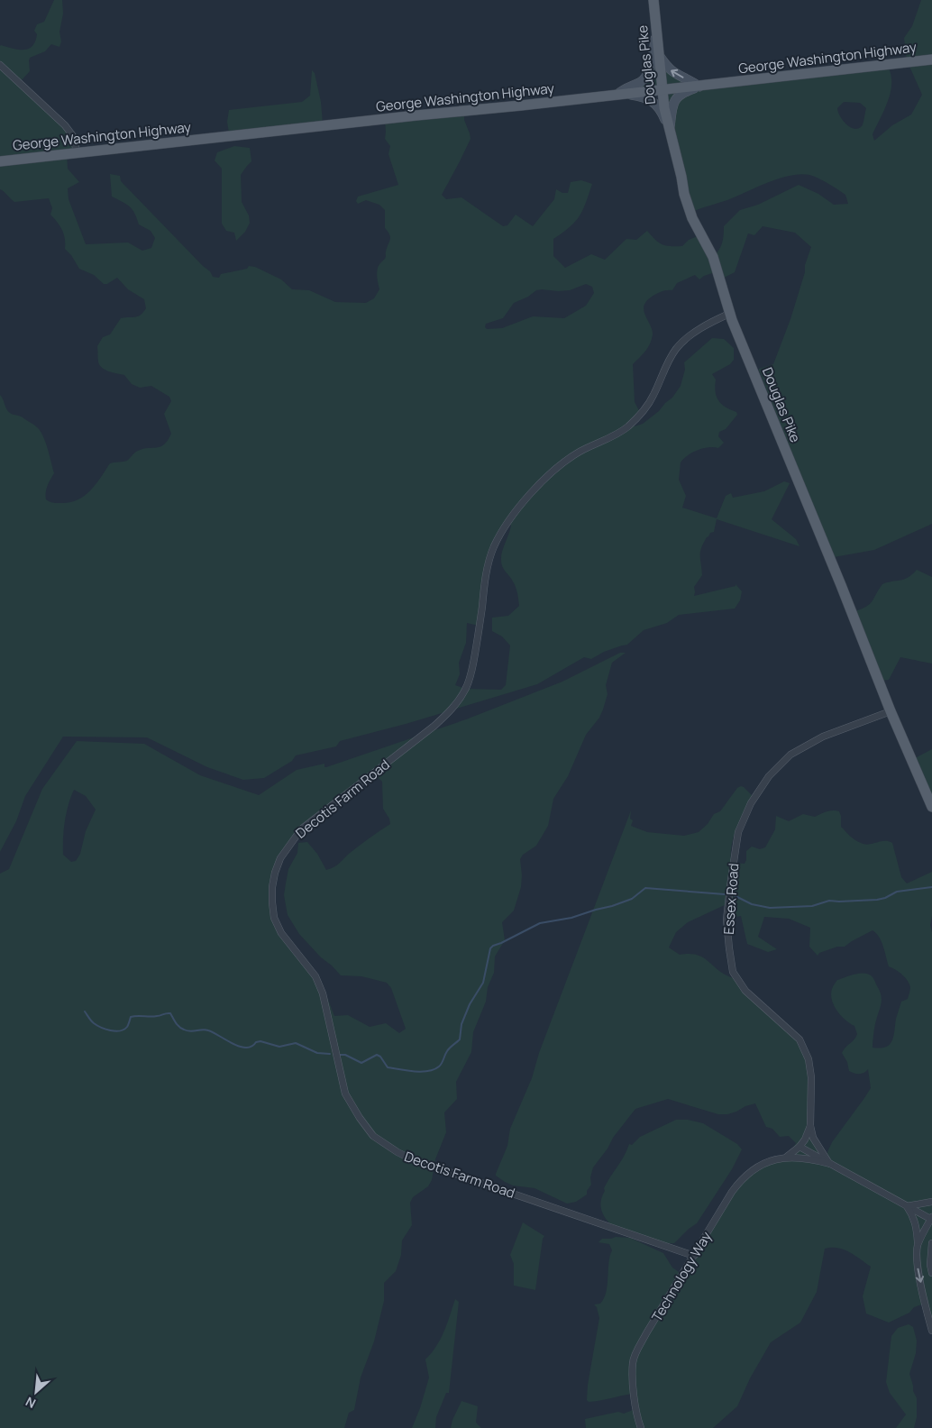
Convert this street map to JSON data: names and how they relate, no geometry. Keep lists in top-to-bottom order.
{
  "streets": {
    "main road": ["George Washington Highway", "Douglas Pike"],
    "street": ["Decotis Farm Road", "Essex Road", "Technology Way"]
  },
  "crossings": [
    ["George Washington Highway", "Douglas Pike"],
    ["Douglas Pike", "Decotis Farm Road"],
    ["Douglas Pike", "Essex Road"],
    ["Decotis Farm Road", "Technology Way"],
    ["Essex Road", "Technology Way"]
  ],
  "north": "bottom left"
}
